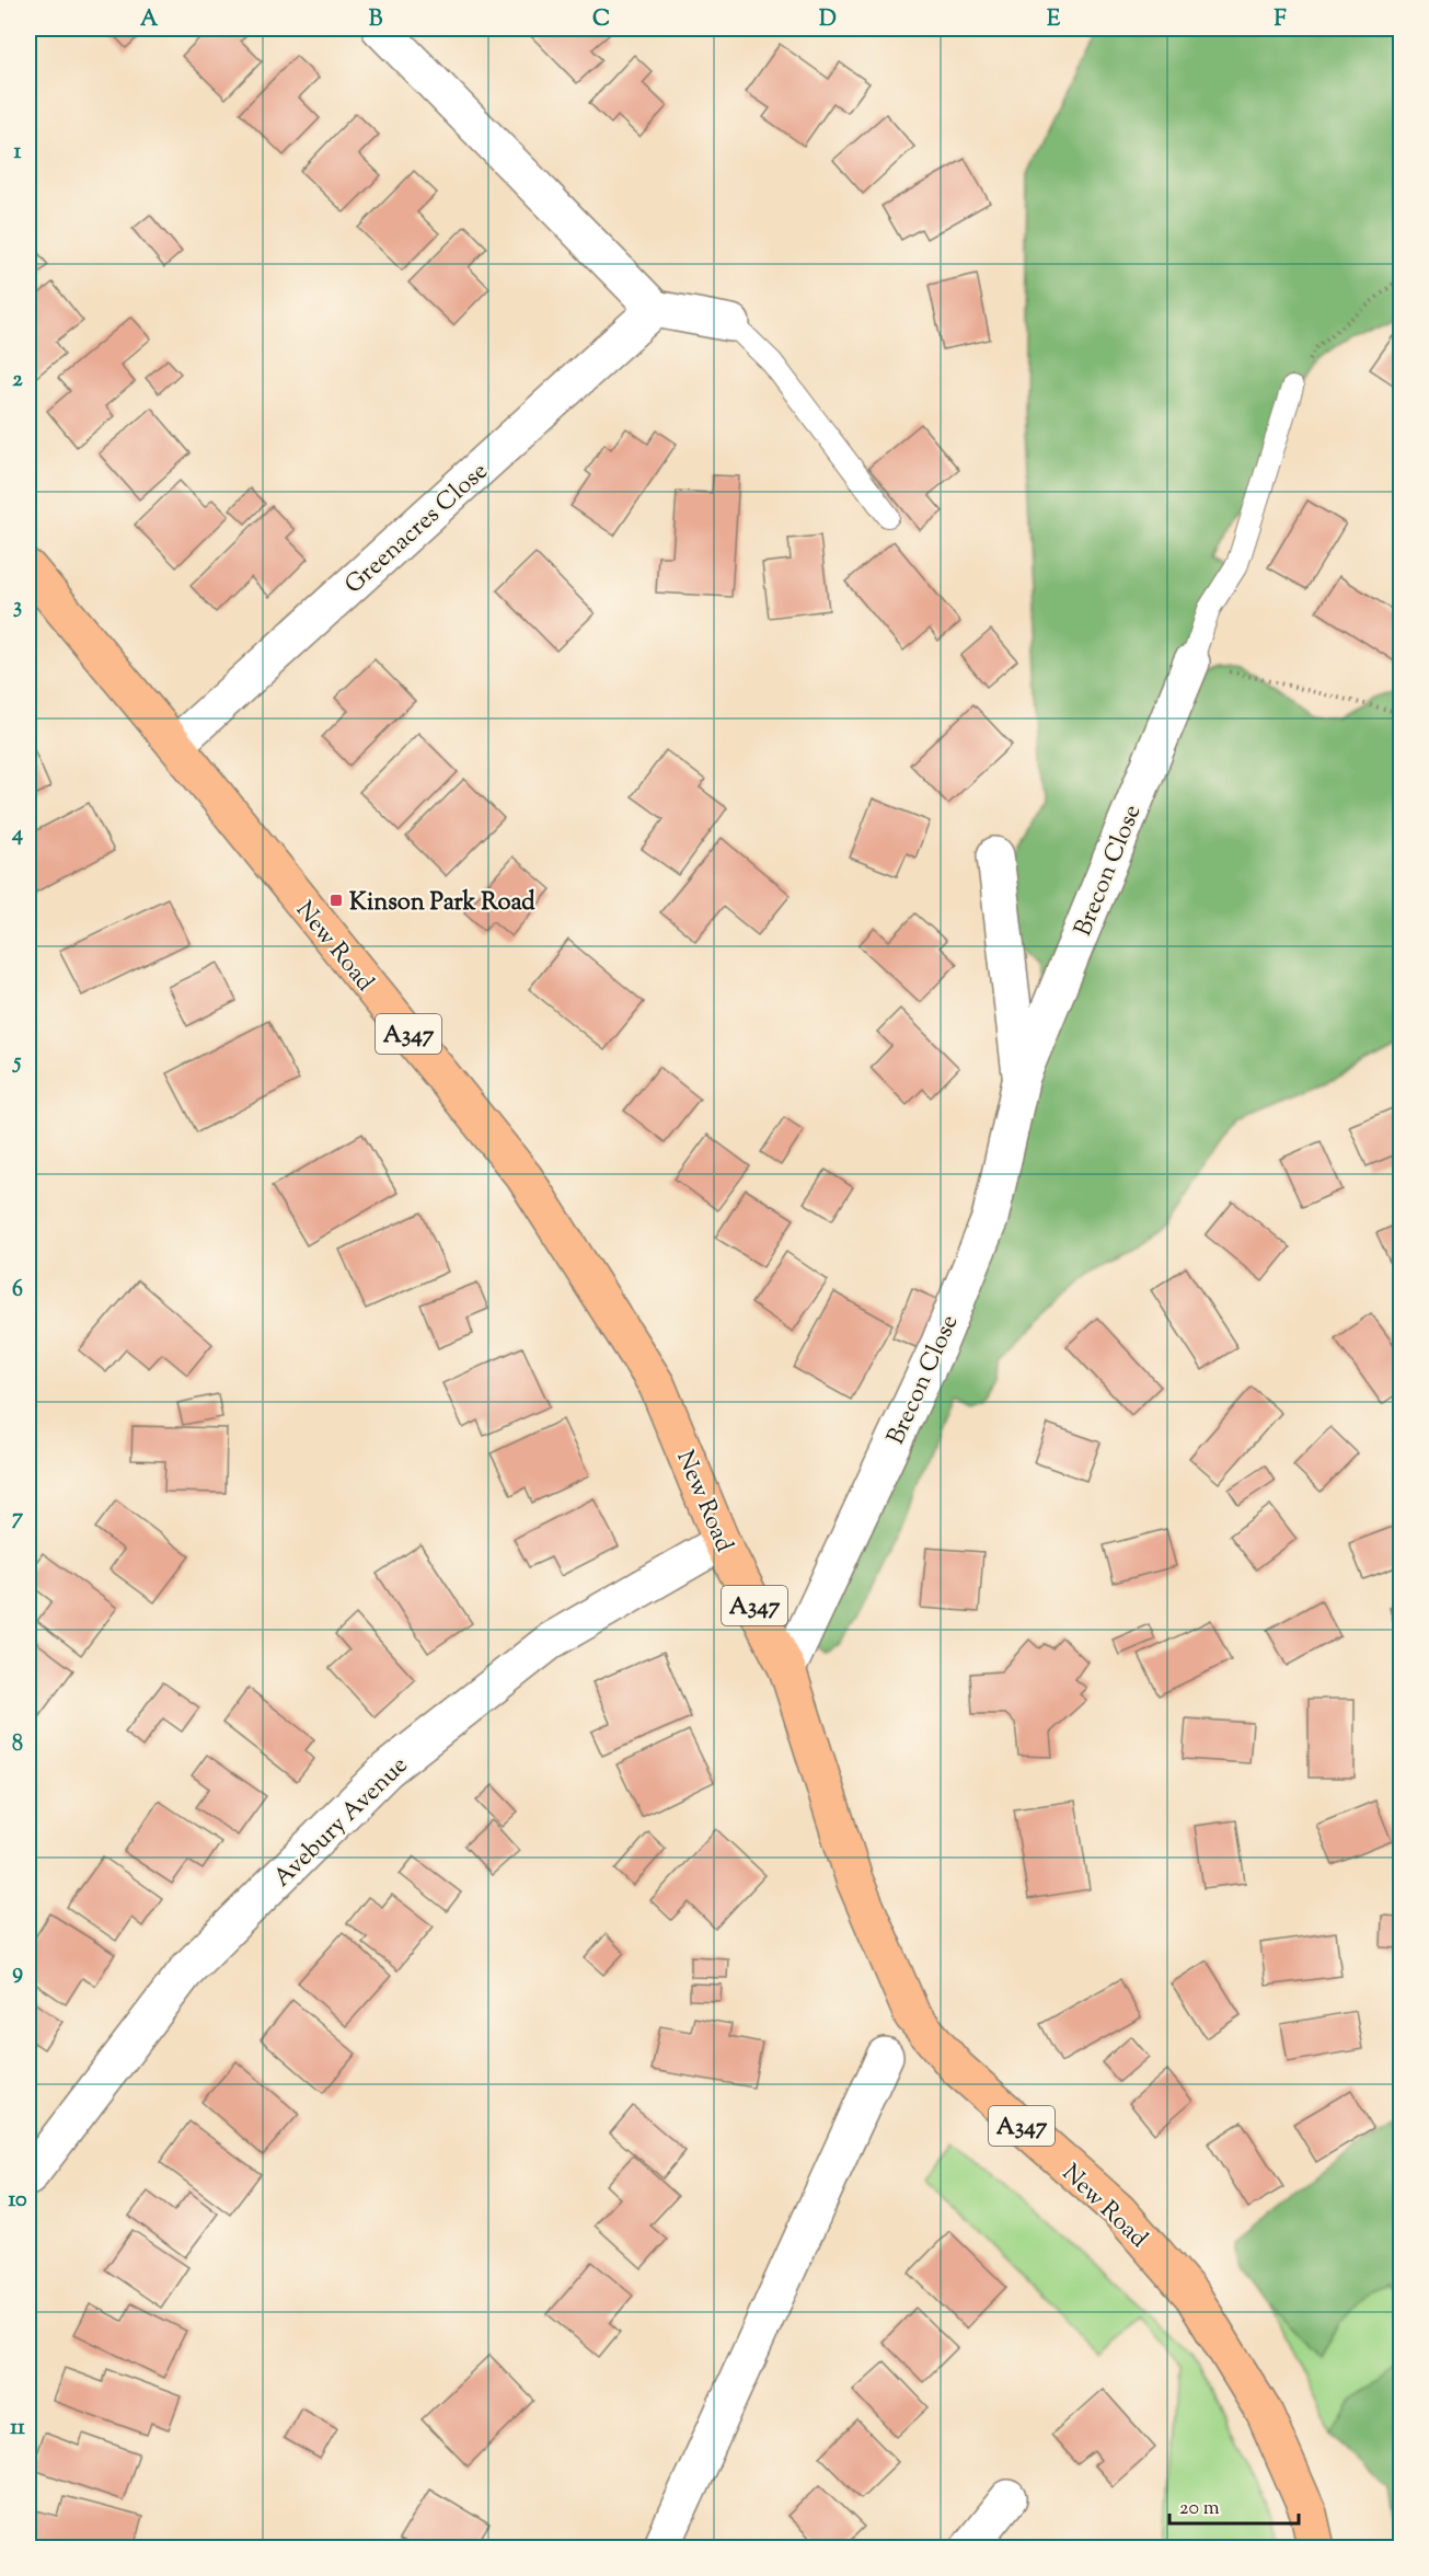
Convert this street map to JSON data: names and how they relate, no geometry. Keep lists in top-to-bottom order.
{
  "streets": {
    "main road": ["New Road", "A347"],
    "street": ["Greenacres Close", "Brecon Close", "Avebury Avenue"]
  },
  "crossings": [
    ["Greenacres Close", "New Road"],
    ["Brecon Close", "New Road"],
    ["New Road", "Avebury Avenue"]
  ],
  "places": {
    "transit": ["Kinson Park Road"]
  },
  "scale_bar": "20 m",
  "grid": {
    "columns": [
      "A",
      "B",
      "C",
      "D",
      "E",
      "F"
    ],
    "rows": [
      "1",
      "2",
      "3",
      "4",
      "5",
      "6",
      "7",
      "8",
      "9",
      "10",
      "11"
    ]
  }
}
